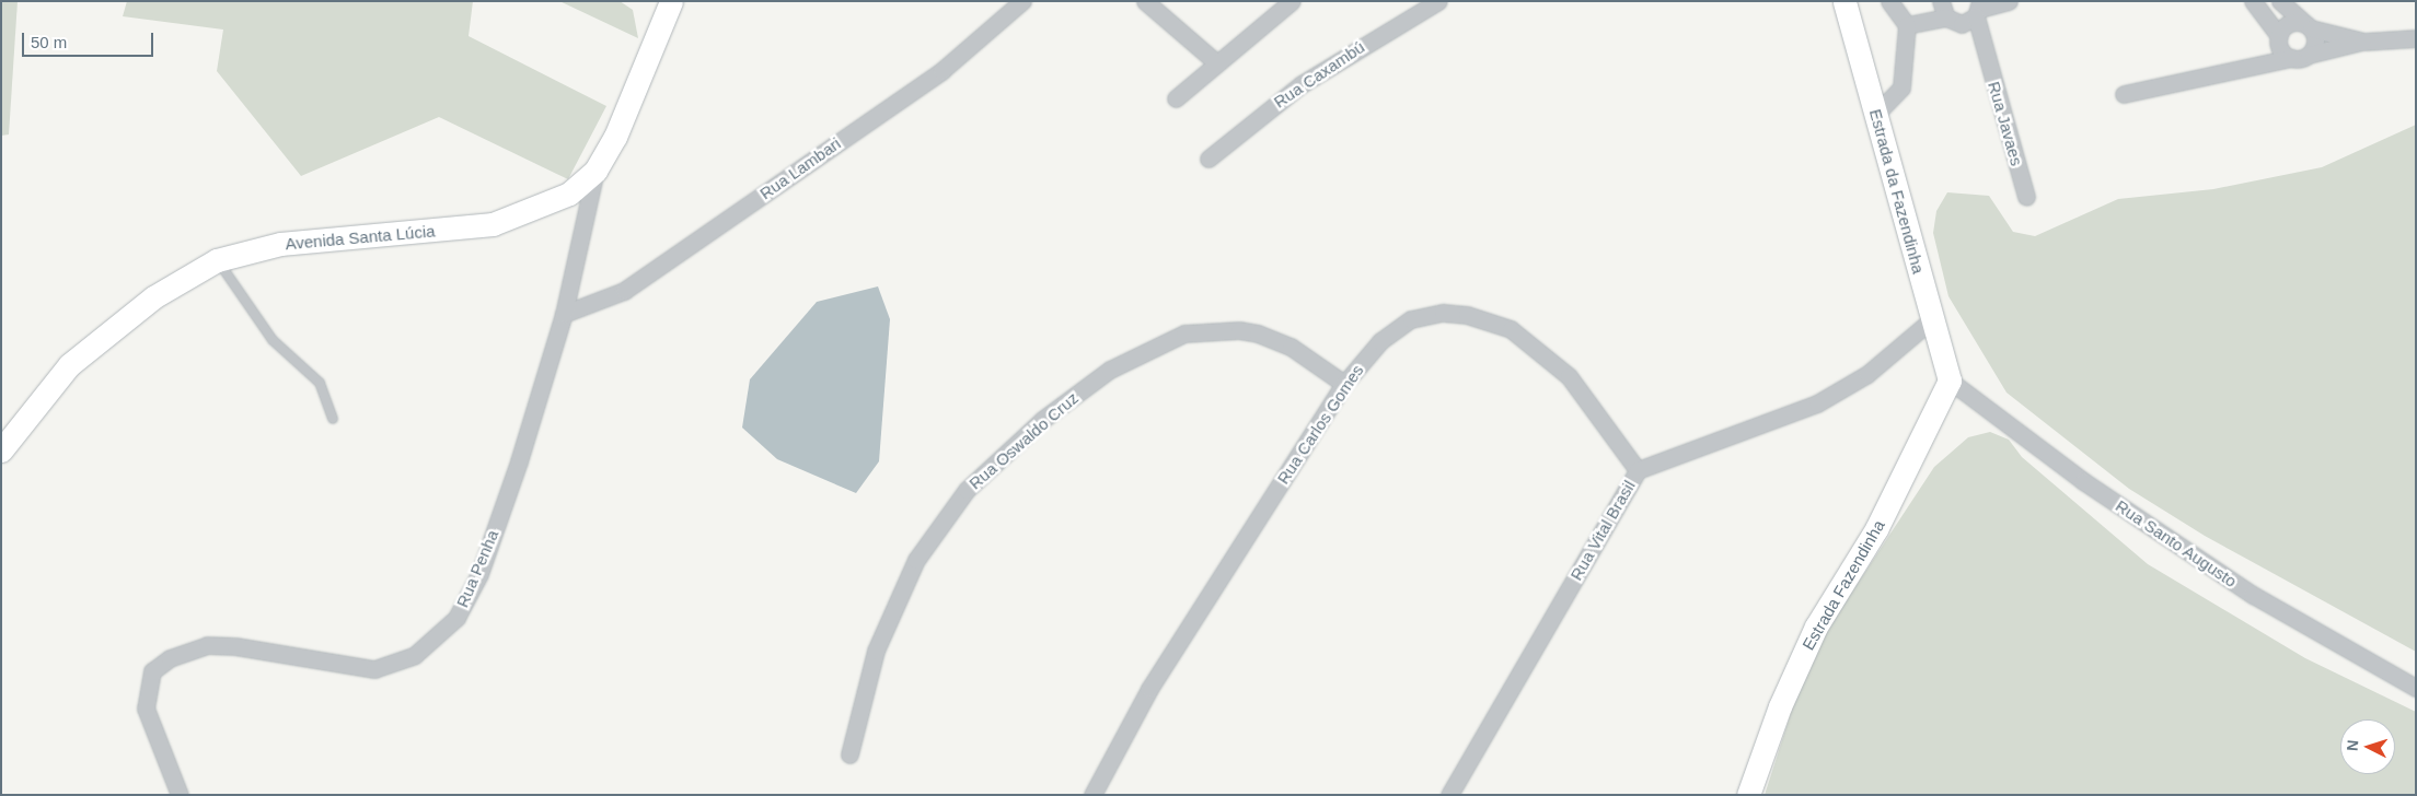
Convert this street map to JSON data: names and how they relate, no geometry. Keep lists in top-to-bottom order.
{
  "streets": {
    "street": [
      "Rua Caxambú",
      "Rua Javaes",
      "Rua Lambari",
      "Estrada da Fazendinha",
      "Avenida Santa Lúcia",
      "Rua Carlos Gomes",
      "Rua Oswaldo Cruz",
      "Rua Vital Brasil",
      "Rua Santo Augusto",
      "Rua Penha",
      "Estrada Fazendinha"
    ]
  },
  "crossings": [
    ["Rua Lambari", "Rua Penha"],
    ["Estrada da Fazendinha", "Rua Vital Brasil"],
    ["Estrada da Fazendinha", "Rua Santo Augusto"],
    ["Estrada da Fazendinha", "Estrada Fazendinha"],
    ["Avenida Santa Lúcia", "Rua Penha"],
    ["Rua Carlos Gomes", "Rua Oswaldo Cruz"],
    ["Rua Carlos Gomes", "Rua Vital Brasil"],
    ["Rua Santo Augusto", "Estrada Fazendinha"]
  ],
  "scale_bar": "50 m",
  "north": "left"
}
